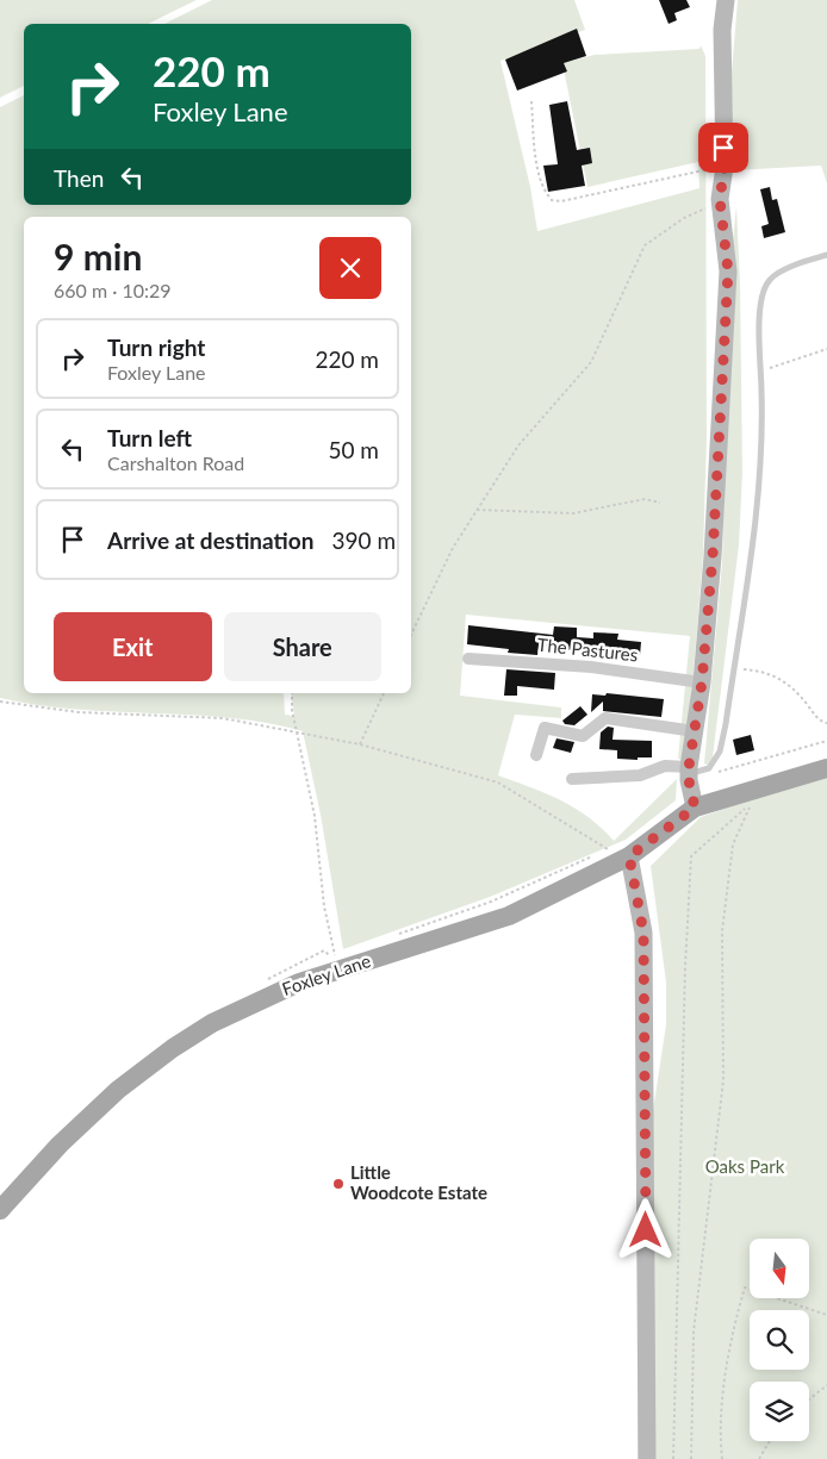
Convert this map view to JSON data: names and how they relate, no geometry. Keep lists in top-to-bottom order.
{
  "streets": {
    "main road": ["Foxley Lane"],
    "street": ["The Pastures"]
  },
  "parks": ["Oaks Park"],
  "places": ["Little Woodcote Estate"],
  "north": "bottom",
  "page": {
    "turn": ["220 m", "Foxley Lane"],
    "then": "Then",
    "heading": ["9 min", "660 m · 10:29"],
    "list": [
      {
        "name": "Turn right",
        "note": "Foxley Lane",
        "value": "220 m"
      },
      {
        "name": "Turn left",
        "note": "Carshalton Road",
        "value": "50 m"
      },
      {
        "name": "Arrive at destination",
        "value": "390 m"
      }
    ],
    "buttons": ["Exit", "Share"]
  }
}
